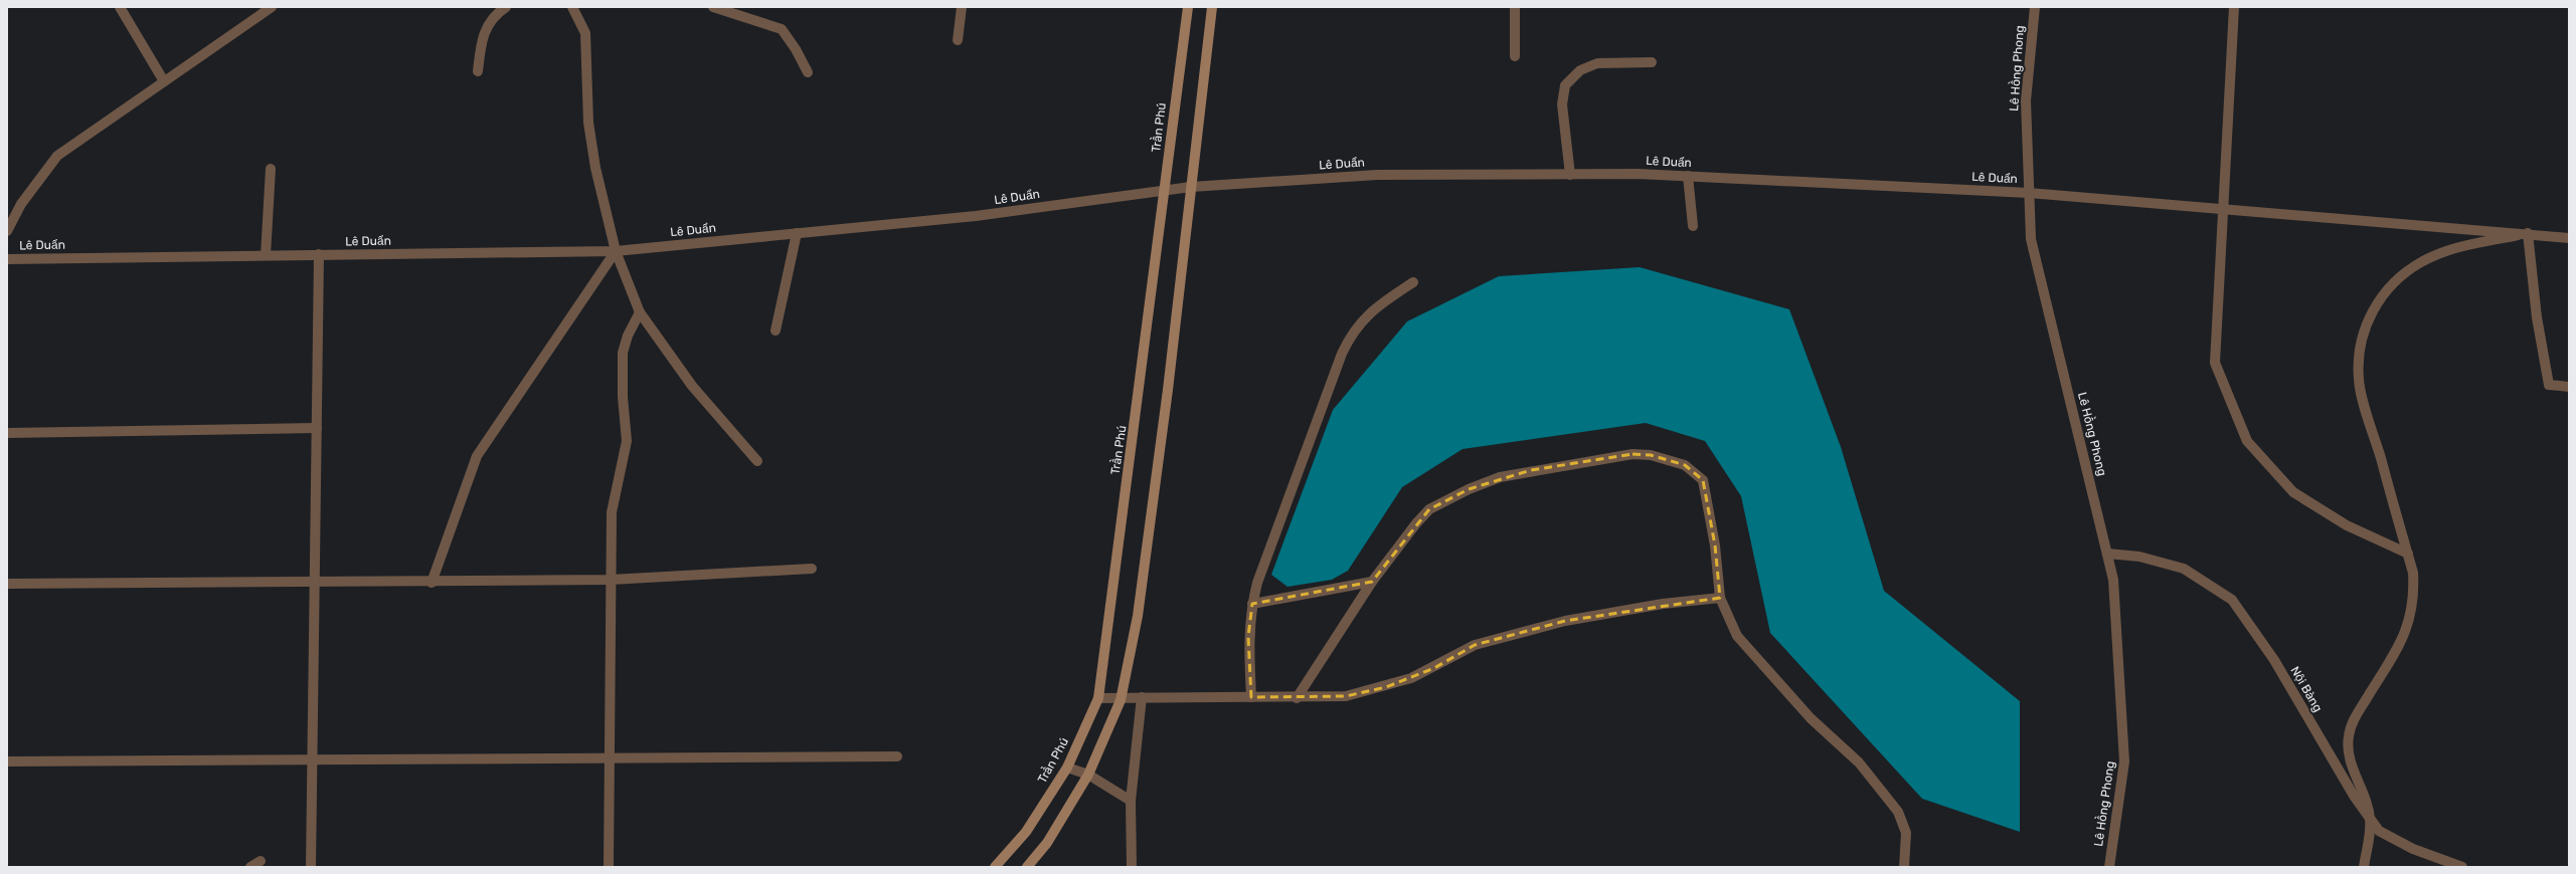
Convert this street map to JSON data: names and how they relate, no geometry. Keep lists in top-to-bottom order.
{
  "streets": {
    "main road": ["Trần Phú"],
    "street": ["Lê Hồng Phong", "Lê Duẩn", "Nội Bàng"]
  },
  "crossings": [
    ["Lê Hồng Phong", "Lê Duẩn"],
    ["Lê Hồng Phong", "Nội Bàng"],
    ["Trần Phú", "Lê Duẩn"]
  ]
}
